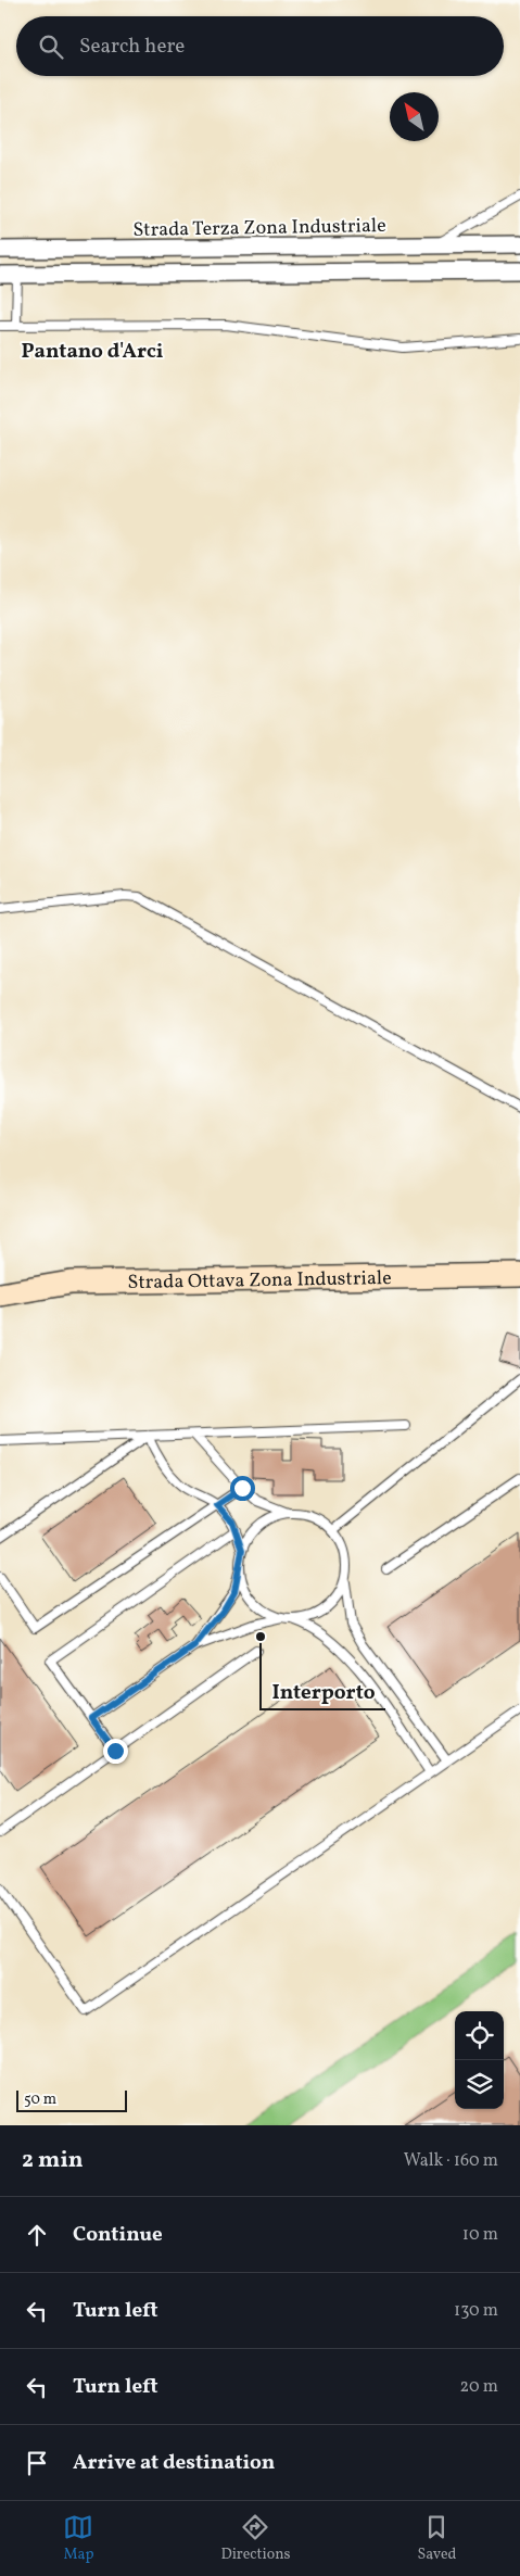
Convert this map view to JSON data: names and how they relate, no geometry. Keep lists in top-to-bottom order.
{
  "streets": {
    "main road": ["Strada Ottava Zona Industriale"],
    "street": ["Strada Terza Zona Industriale"]
  },
  "districts": ["Pantano d'Arci"],
  "places": ["Interporto"],
  "scale_bar": "50 m",
  "north": "top left",
  "page": {
    "search": "Search here",
    "scale": "50 m",
    "heading": ["2 min", "Walk · 160 m"],
    "list": [
      ["Continue", "10 m"],
      ["Turn left", "130 m"],
      ["Turn left", "20 m"],
      "Arrive at destination"
    ],
    "nav": ["Map", "Directions", "Saved"]
  }
}
